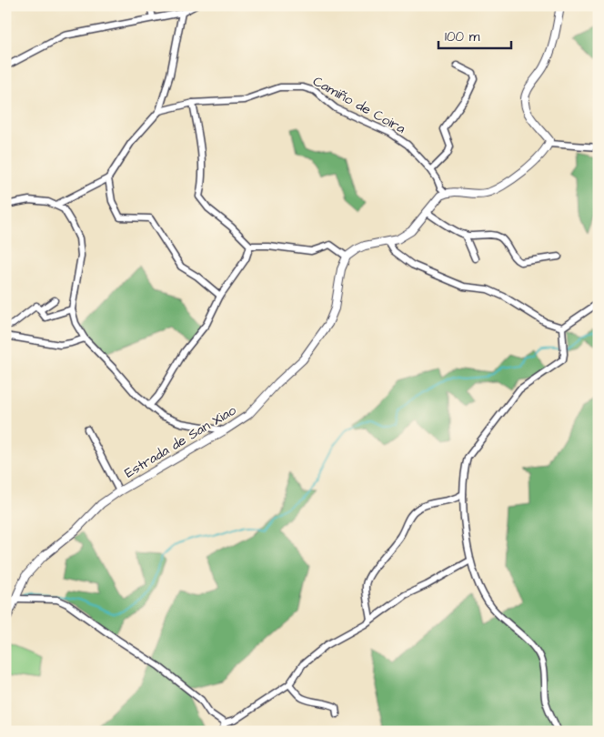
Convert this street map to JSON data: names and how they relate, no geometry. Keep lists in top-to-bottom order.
{
  "streets": {
    "street": ["Camiño de Coira", "Estrada de San Xiao"]
  },
  "scale_bar": "100 m"
}
